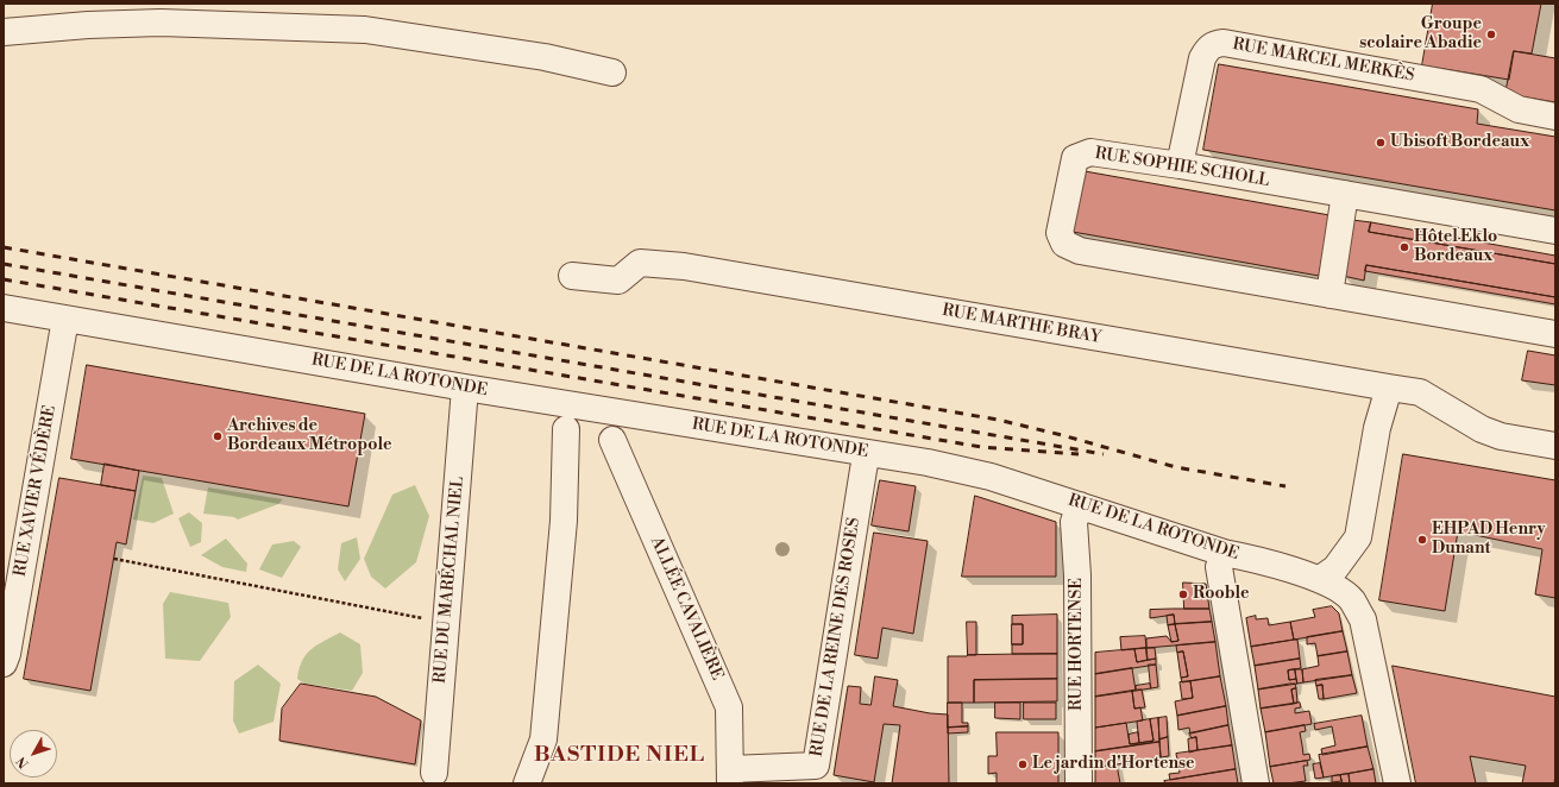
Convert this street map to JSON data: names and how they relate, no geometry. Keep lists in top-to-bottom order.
{
  "streets": {
    "street": [
      "RUE MARCEL MERKÈS",
      "RUE SOPHIE SCHOLL",
      "RUE MARTHE BRAY",
      "RUE DE LA ROTONDE",
      "RUE XAVIER VÉDÈRE",
      "RUE DU MARÉCHAL NIEL",
      "ALLÉE CAVALIÈRE",
      "RUE DE LA REINE DES ROSES",
      "RUE HORTENSE"
    ]
  },
  "crossings": [
    ["RUE MARCEL MERKÈS", "RUE SOPHIE SCHOLL"],
    ["RUE DE LA ROTONDE", "RUE XAVIER VÉDÈRE"],
    ["RUE DE LA ROTONDE", "RUE DU MARÉCHAL NIEL"],
    ["RUE DE LA ROTONDE", "RUE DE LA REINE DES ROSES"],
    ["RUE DE LA ROTONDE", "RUE HORTENSE"],
    ["ALLÉE CAVALIÈRE", "RUE DE LA REINE DES ROSES"]
  ],
  "districts": ["BASTIDE NIEL"],
  "places": [
    "Groupe scolaire Abadie",
    "Ubisoft Bordeaux",
    "Hôtel Eklo Bordeaux",
    "Archives de Bordeaux Métropole",
    "EHPAD Henry Dunant",
    "Rooble",
    "Le jardin d'Hortense"
  ],
  "north": "bottom left"
}
